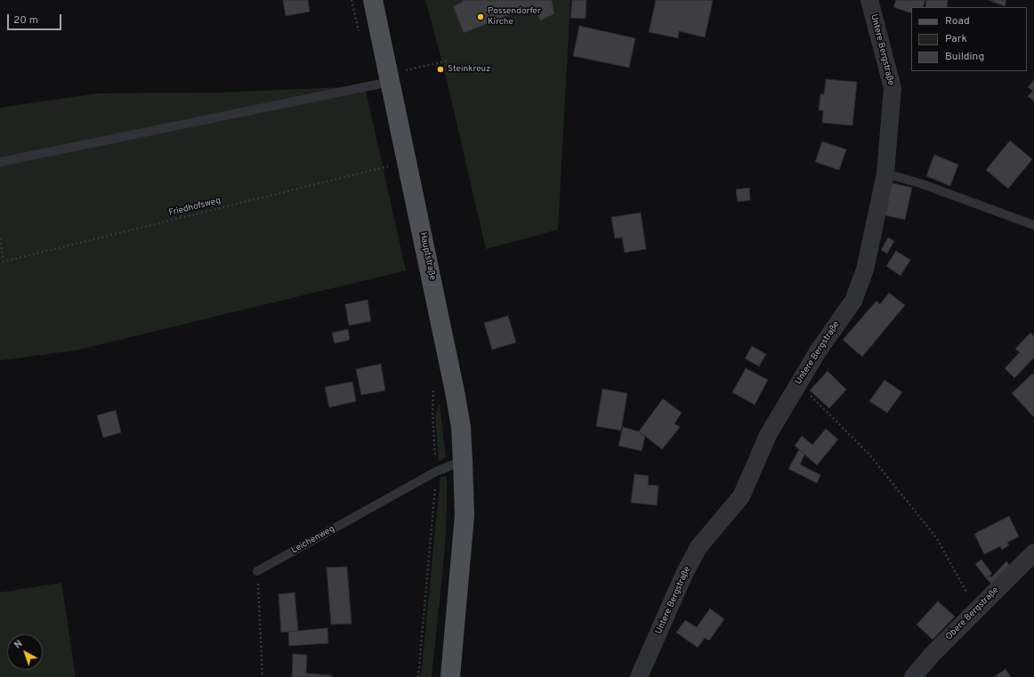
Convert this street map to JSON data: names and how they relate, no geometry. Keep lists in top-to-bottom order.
{
  "streets": {
    "main road": ["Hauptstraße"],
    "street": ["Untere Bergstraße", "Obere Bergstraße"],
    "lane": ["Leichenweg"],
    "path": ["Friedhofsweg"]
  },
  "crossings": [
    ["Hauptstraße", "Leichenweg"]
  ],
  "places": ["Possendorfer Kirche", "Steinkreuz"],
  "legend": ["Road", "Park", "Building"],
  "scale_bar": "20 m",
  "north": "top left"
}
